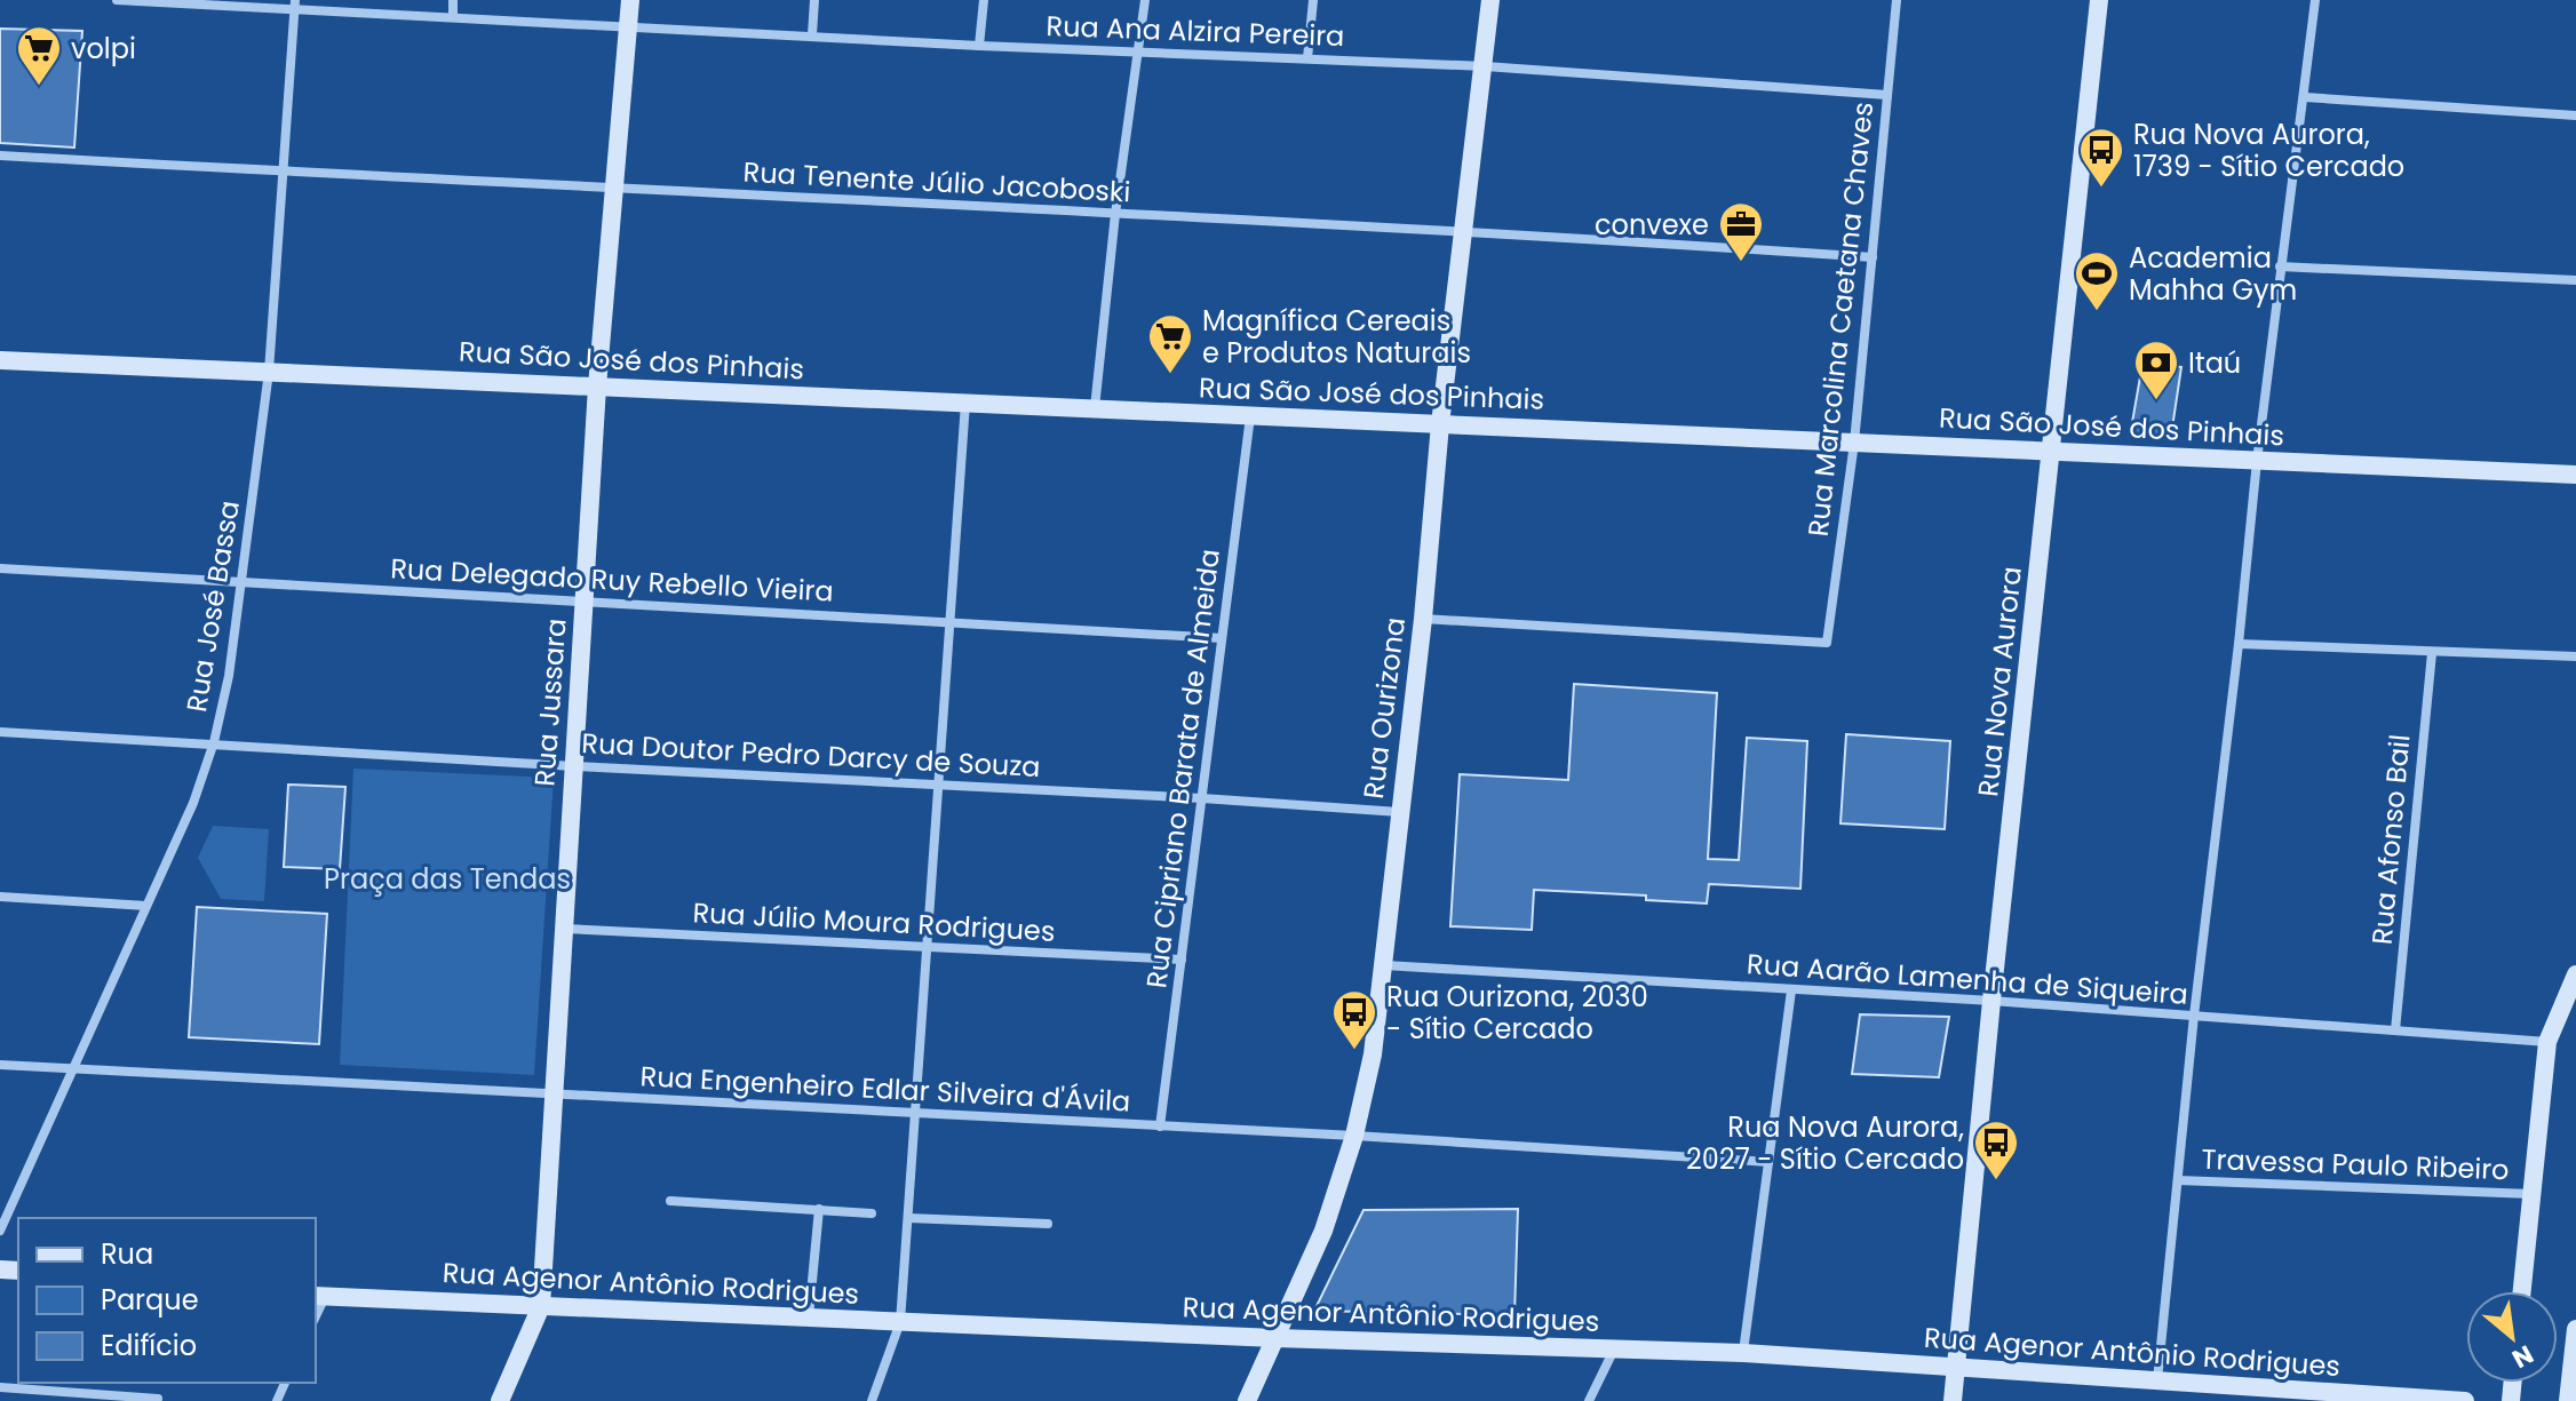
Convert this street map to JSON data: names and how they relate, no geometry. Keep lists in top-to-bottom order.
{
  "streets": {
    "street": [
      "Rua Ana Alzira Pereira",
      "Rua Tenente Júlio Jacoboski",
      "Rua Marcolina Caetana Chaves",
      "Rua São José dos Pinhais",
      "Rua Delegado Ruy Rebello Vieira",
      "Rua José Bassa",
      "Rua Nova Aurora",
      "Rua Jussara",
      "Rua Ourizona",
      "Rua Doutor Pedro Darcy de Souza",
      "Rua Cipriano Barata de Almeida",
      "Rua Afonso Bail",
      "Rua Júlio Moura Rodrigues",
      "Rua Aarão Lamenha de Siqueira",
      "Rua Engenheiro Edlar Silveira d'Ávila",
      "Travessa Paulo Ribeiro",
      "Rua Agenor Antônio Rodrigues"
    ]
  },
  "crossings": [
    ["Rua Ana Alzira Pereira", "Rua Marcolina Caetana Chaves"],
    ["Rua Ana Alzira Pereira", "Rua José Bassa"],
    ["Rua Ana Alzira Pereira", "Rua Jussara"],
    ["Rua Ana Alzira Pereira", "Rua Ourizona"],
    ["Rua Tenente Júlio Jacoboski", "Rua Marcolina Caetana Chaves"],
    ["Rua Tenente Júlio Jacoboski", "Rua José Bassa"],
    ["Rua Tenente Júlio Jacoboski", "Rua Jussara"],
    ["Rua Tenente Júlio Jacoboski", "Rua Ourizona"],
    ["Rua Marcolina Caetana Chaves", "Rua São José dos Pinhais"],
    ["Rua Marcolina Caetana Chaves", "Rua Ourizona"],
    ["Rua São José dos Pinhais", "Rua José Bassa"],
    ["Rua São José dos Pinhais", "Rua Nova Aurora"],
    ["Rua São José dos Pinhais", "Rua Jussara"],
    ["Rua São José dos Pinhais", "Rua Ourizona"],
    ["Rua São José dos Pinhais", "Rua Cipriano Barata de Almeida"],
    ["Rua Delegado Ruy Rebello Vieira", "Rua José Bassa"],
    ["Rua Delegado Ruy Rebello Vieira", "Rua Jussara"],
    ["Rua Delegado Ruy Rebello Vieira", "Rua Cipriano Barata de Almeida"],
    ["Rua José Bassa", "Rua Doutor Pedro Darcy de Souza"],
    ["Rua José Bassa", "Rua Engenheiro Edlar Silveira d'Ávila"],
    ["Rua Nova Aurora", "Rua Aarão Lamenha de Siqueira"],
    ["Rua Nova Aurora", "Rua Agenor Antônio Rodrigues"],
    ["Rua Jussara", "Rua Doutor Pedro Darcy de Souza"],
    ["Rua Jussara", "Rua Júlio Moura Rodrigues"],
    ["Rua Jussara", "Rua Engenheiro Edlar Silveira d'Ávila"],
    ["Rua Jussara", "Rua Agenor Antônio Rodrigues"],
    ["Rua Ourizona", "Rua Doutor Pedro Darcy de Souza"],
    ["Rua Ourizona", "Rua Aarão Lamenha de Siqueira"],
    ["Rua Ourizona", "Rua Engenheiro Edlar Silveira d'Ávila"],
    ["Rua Ourizona", "Rua Agenor Antônio Rodrigues"],
    ["Rua Doutor Pedro Darcy de Souza", "Rua Cipriano Barata de Almeida"],
    ["Rua Cipriano Barata de Almeida", "Rua Júlio Moura Rodrigues"],
    ["Rua Cipriano Barata de Almeida", "Rua Engenheiro Edlar Silveira d'Ávila"],
    ["Rua Afonso Bail", "Rua Aarão Lamenha de Siqueira"]
  ],
  "parks": ["Praça das Tendas"],
  "places": {
    "supermarket": ["volpi", "Magnífica Cereais e Produtos Naturais"],
    "bus stop": ["Rua Nova Aurora, 1739 - Sítio Cercado", "Rua Ourizona, 2030 - Sítio Cercado", "Rua Nova Aurora, 2027 - Sítio Cercado"],
    "office": ["convexe"],
    "sports": ["Academia Mahha Gym"],
    "bank": ["Itaú"]
  },
  "legend": ["Rua", "Parque", "Edifício"],
  "north": "bottom right"
}
